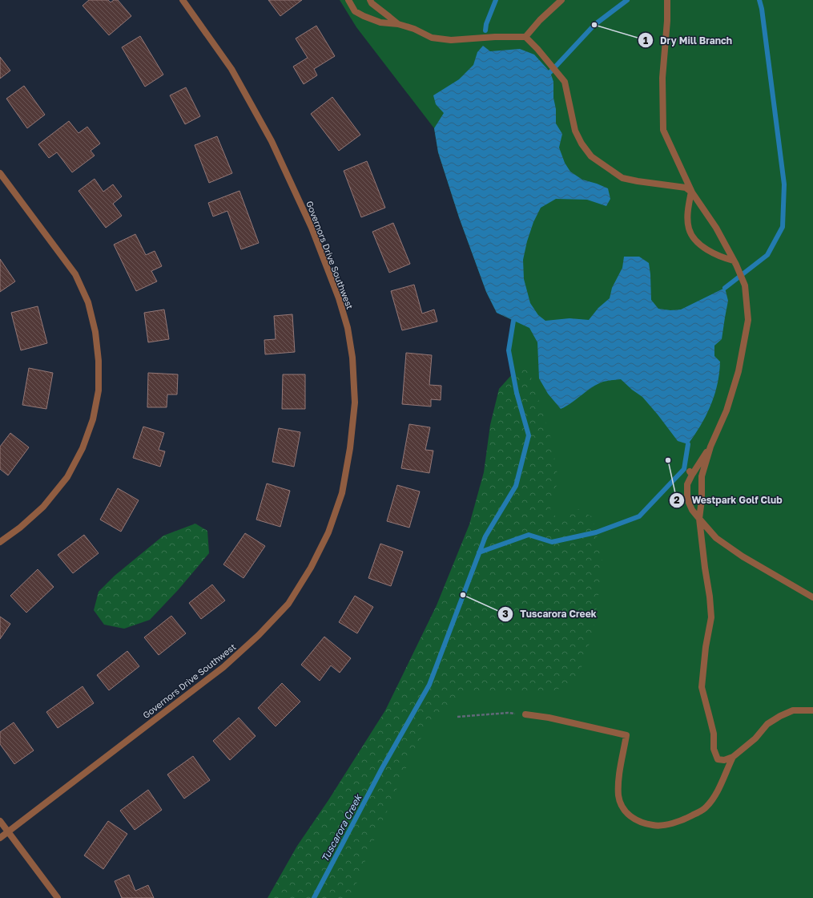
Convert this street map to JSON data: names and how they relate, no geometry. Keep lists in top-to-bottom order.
{
  "streets": {
    "street": ["Governors Drive Southwest"]
  },
  "water": ["Tuscarora Creek"],
  "places": ["Dry Mill Branch", "Westpark Golf Club", "Tuscarora Creek"]
}
